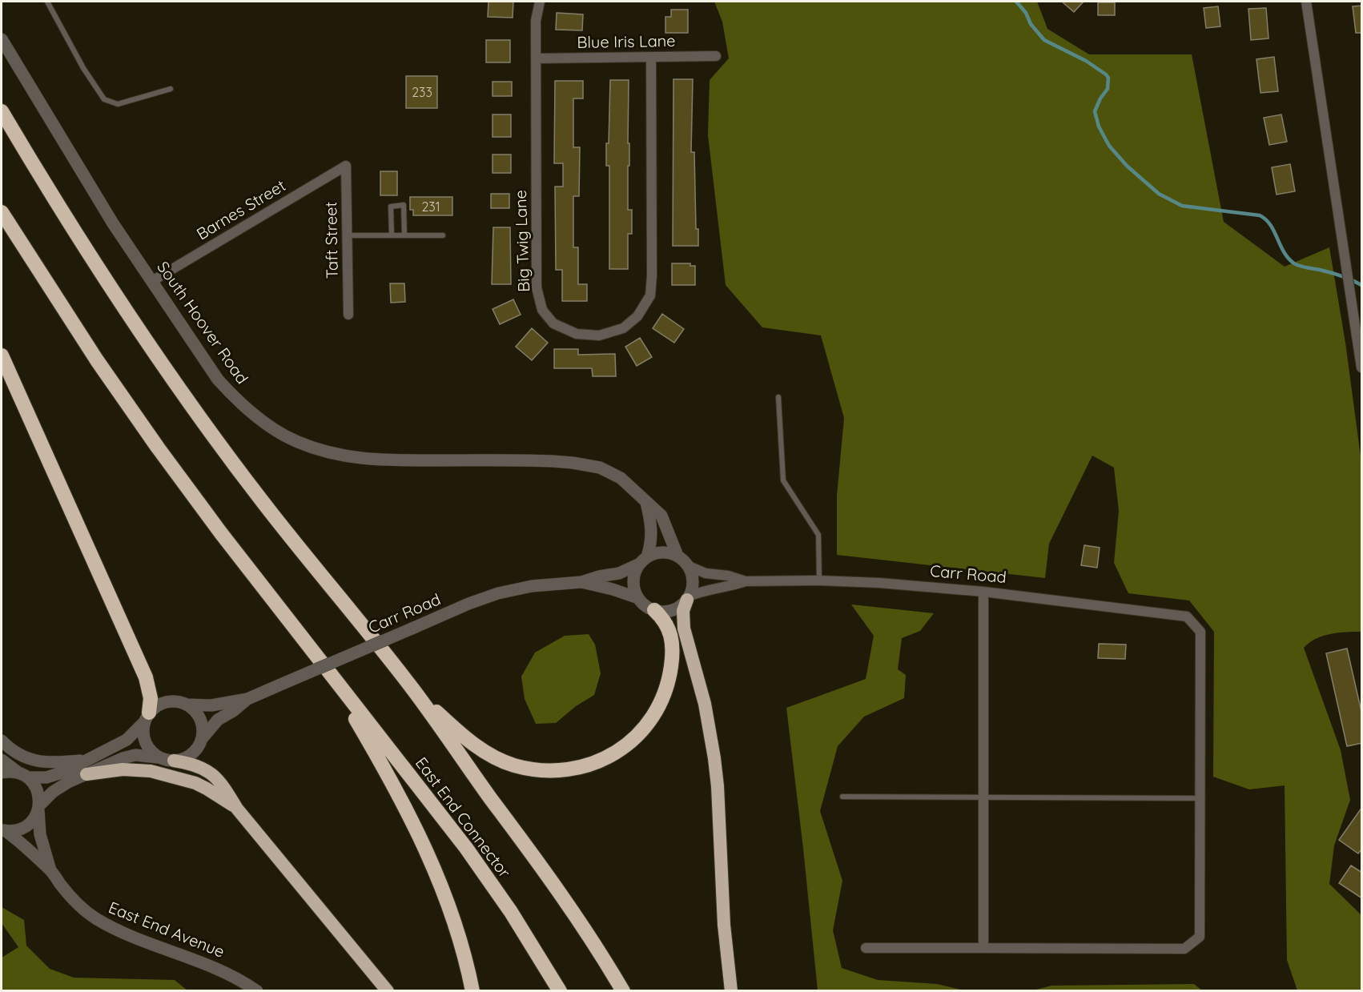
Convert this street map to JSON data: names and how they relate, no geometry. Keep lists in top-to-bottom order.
{
  "streets": {
    "highway": ["East End Connector"],
    "street": [
      "Blue Iris Lane",
      "Barnes Street",
      "Taft Street",
      "Big Twig Lane",
      "South Hoover Road",
      "Carr Road",
      "East End Avenue"
    ]
  },
  "crossings": [
    ["Blue Iris Lane", "Big Twig Lane"],
    ["Barnes Street", "Taft Street"],
    ["Barnes Street", "South Hoover Road"],
    ["South Hoover Road", "Carr Road"]
  ],
  "house_numbers": ["233", "231"]
}
